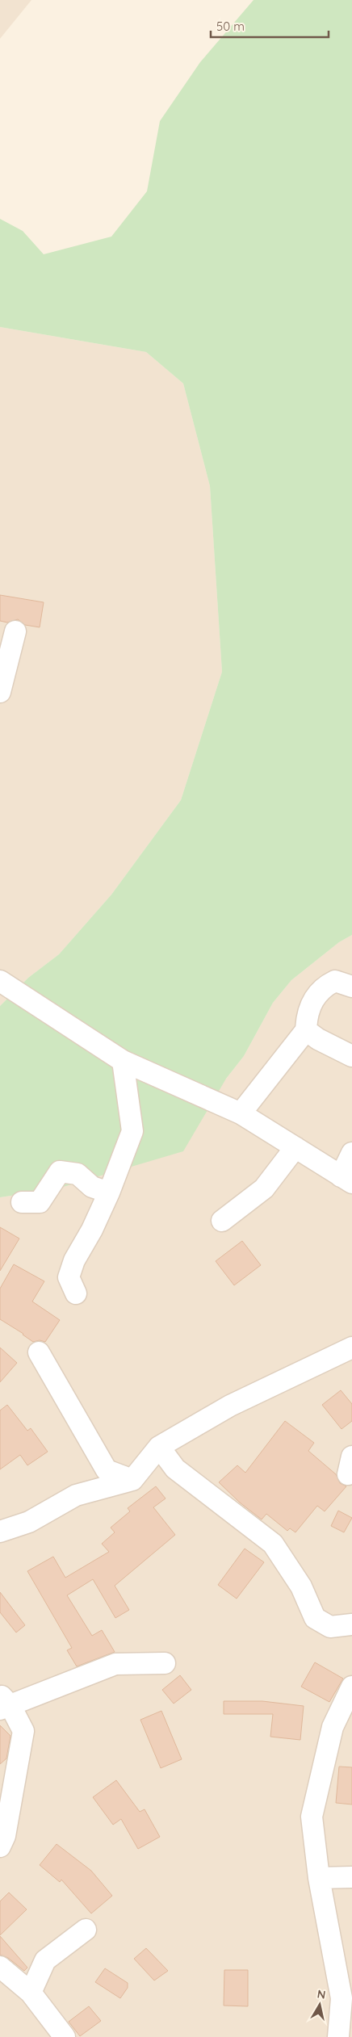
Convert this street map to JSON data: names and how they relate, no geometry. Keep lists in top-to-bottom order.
{
  "scale_bar": "50 m",
  "north": "top"
}
